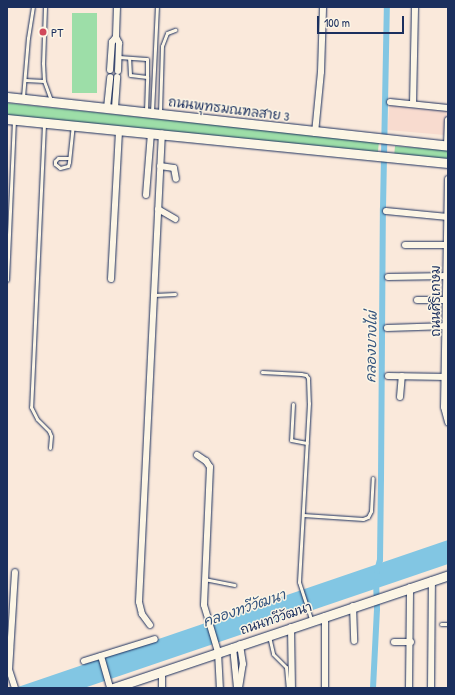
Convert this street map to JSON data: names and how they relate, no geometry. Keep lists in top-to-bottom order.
{
  "streets": {
    "main road": ["ถนนพุทธมณฑลสาย 3", "ถนนทวีวัฒนา"],
    "street": ["ถนนศิริเกษม"]
  },
  "water": ["คลองบางไผ่", "คลองทวีวัฒนา"],
  "places": ["PT"],
  "scale_bar": "100 m"
}
